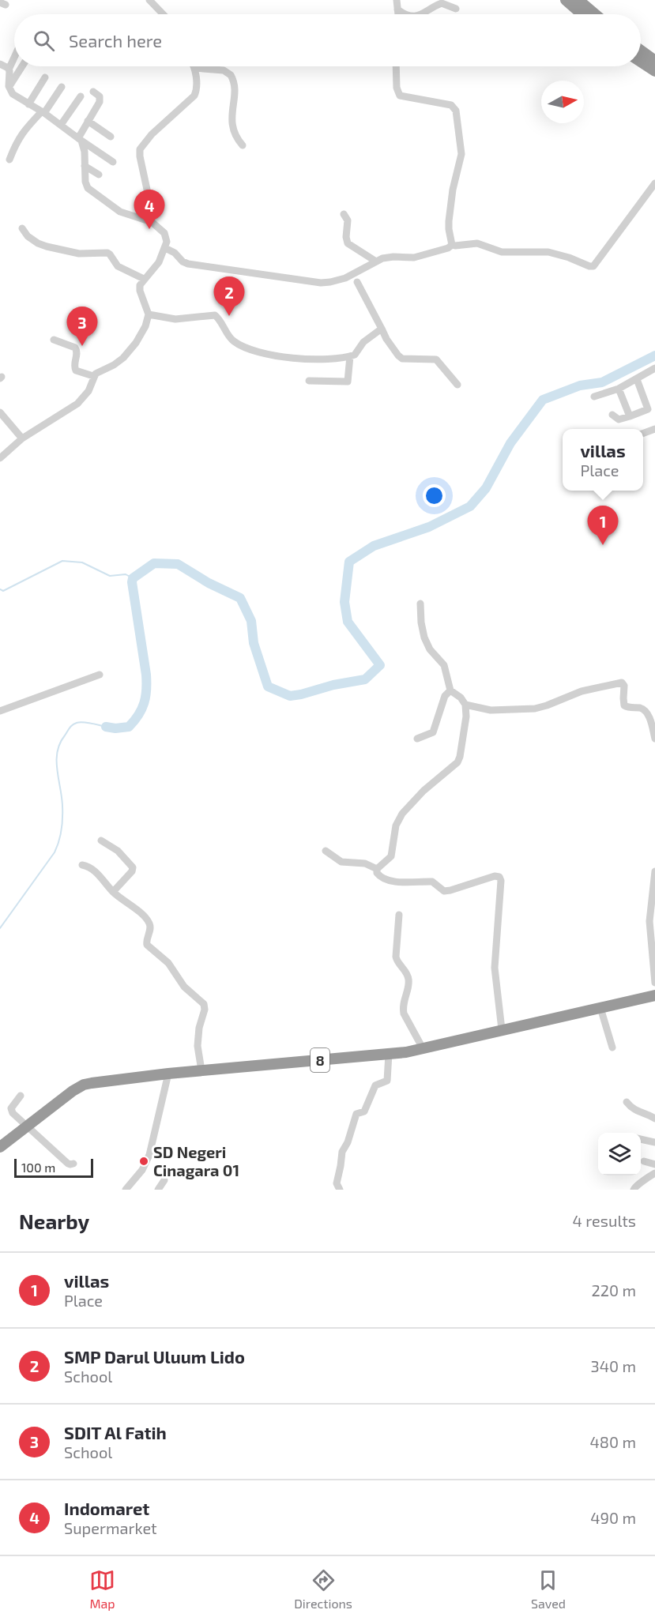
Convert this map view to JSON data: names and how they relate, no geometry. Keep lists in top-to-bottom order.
{
  "streets": {
    "highway": ["8"]
  },
  "places": ["SD Negeri Cinagara 01"],
  "scale_bar": "100 m",
  "north": "right",
  "page": {
    "search": "Search here",
    "pins": [
      "4",
      "2",
      "3",
      "1"
    ],
    "popup": ["villas", "Place"],
    "scale": "100 m",
    "heading": ["Nearby", "4 results"],
    "list": [
      {
        "mark": "1",
        "name": "villas",
        "note": "Place",
        "value": "220 m"
      },
      {
        "mark": "2",
        "name": "SMP Darul Uluum Lido",
        "note": "School",
        "value": "340 m"
      },
      {
        "mark": "3",
        "name": "SDIT Al Fatih",
        "note": "School",
        "value": "480 m"
      },
      {
        "mark": "4",
        "name": "Indomaret",
        "note": "Supermarket",
        "value": "490 m"
      }
    ],
    "nav": ["Map", "Directions", "Saved"]
  }
}
